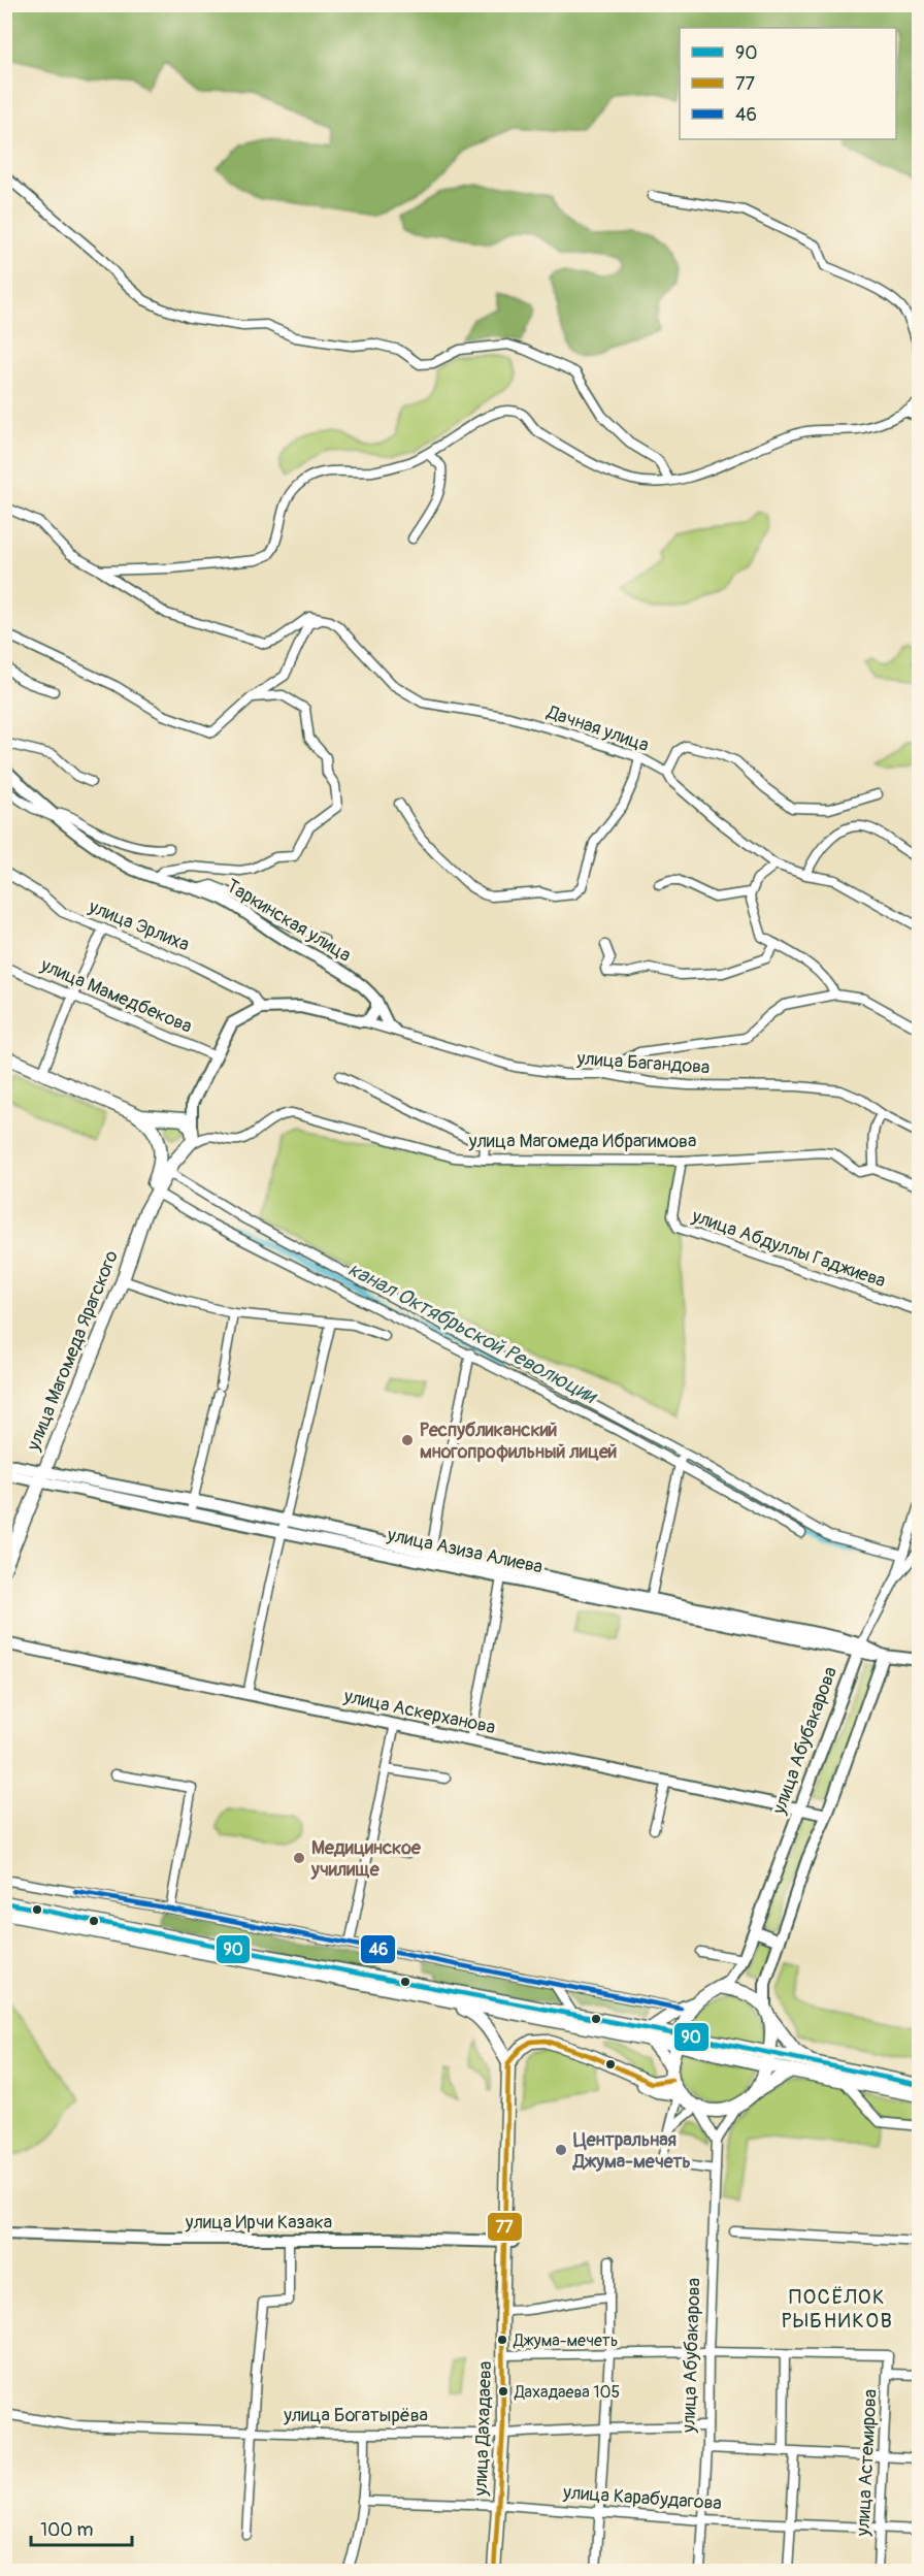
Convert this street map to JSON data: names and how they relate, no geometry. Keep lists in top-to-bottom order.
{
  "streets": {
    "main road": [
      "Таркинская улица",
      "улица Магомеда Ярагского",
      "улица Азиза Алиева",
      "улица Аскерханова",
      "улица Абубакарова",
      "улица Ирчи Казака",
      "улица Дахадаева"
    ],
    "street": [
      "Дачная улица",
      "улица Эрлиха",
      "улица Мамедбекова",
      "улица Багандова",
      "улица Магомеда Ибрагимова",
      "улица Абдуллы Гаджиева",
      "улица Богатырёва",
      "улица Астемирова",
      "улица Карабудагова"
    ]
  },
  "crossings": [
    ["Таркинская улица", "улица Багандова"],
    ["улица Магомеда Ибрагимова", "улица Абдуллы Гаджиева"],
    ["улица Магомеда Ибрагимова", "улица Магомеда Ярагского"],
    ["улица Магомеда Ярагского", "улица Азиза Алиева"],
    ["улица Азиза Алиева", "улица Абубакарова"],
    ["улица Аскерханова", "улица Абубакарова"],
    ["улица Абубакарова", "улица Богатырёва"],
    ["улица Абубакарова", "улица Карабудагова"],
    ["улица Ирчи Казака", "улица Дахадаева"],
    ["улица Богатырёва", "улица Дахадаева"],
    ["улица Дахадаева", "улица Карабудагова"],
    ["улица Астемирова", "улица Карабудагова"]
  ],
  "districts": ["ПОСЁЛОК РЫБНИКОВ"],
  "water": ["канал Октябрьской Революции"],
  "places": [
    "Республиканский многопрофильный лицей",
    "Медицинское училище",
    "Центральная Джума-мечеть",
    "Джума-мечеть",
    "Дахадаева 105"
  ],
  "lines": ["transit line 46", "transit line 90", "transit line 77"],
  "legend": ["90", "77", "46"],
  "scale_bar": "100 m"
}
